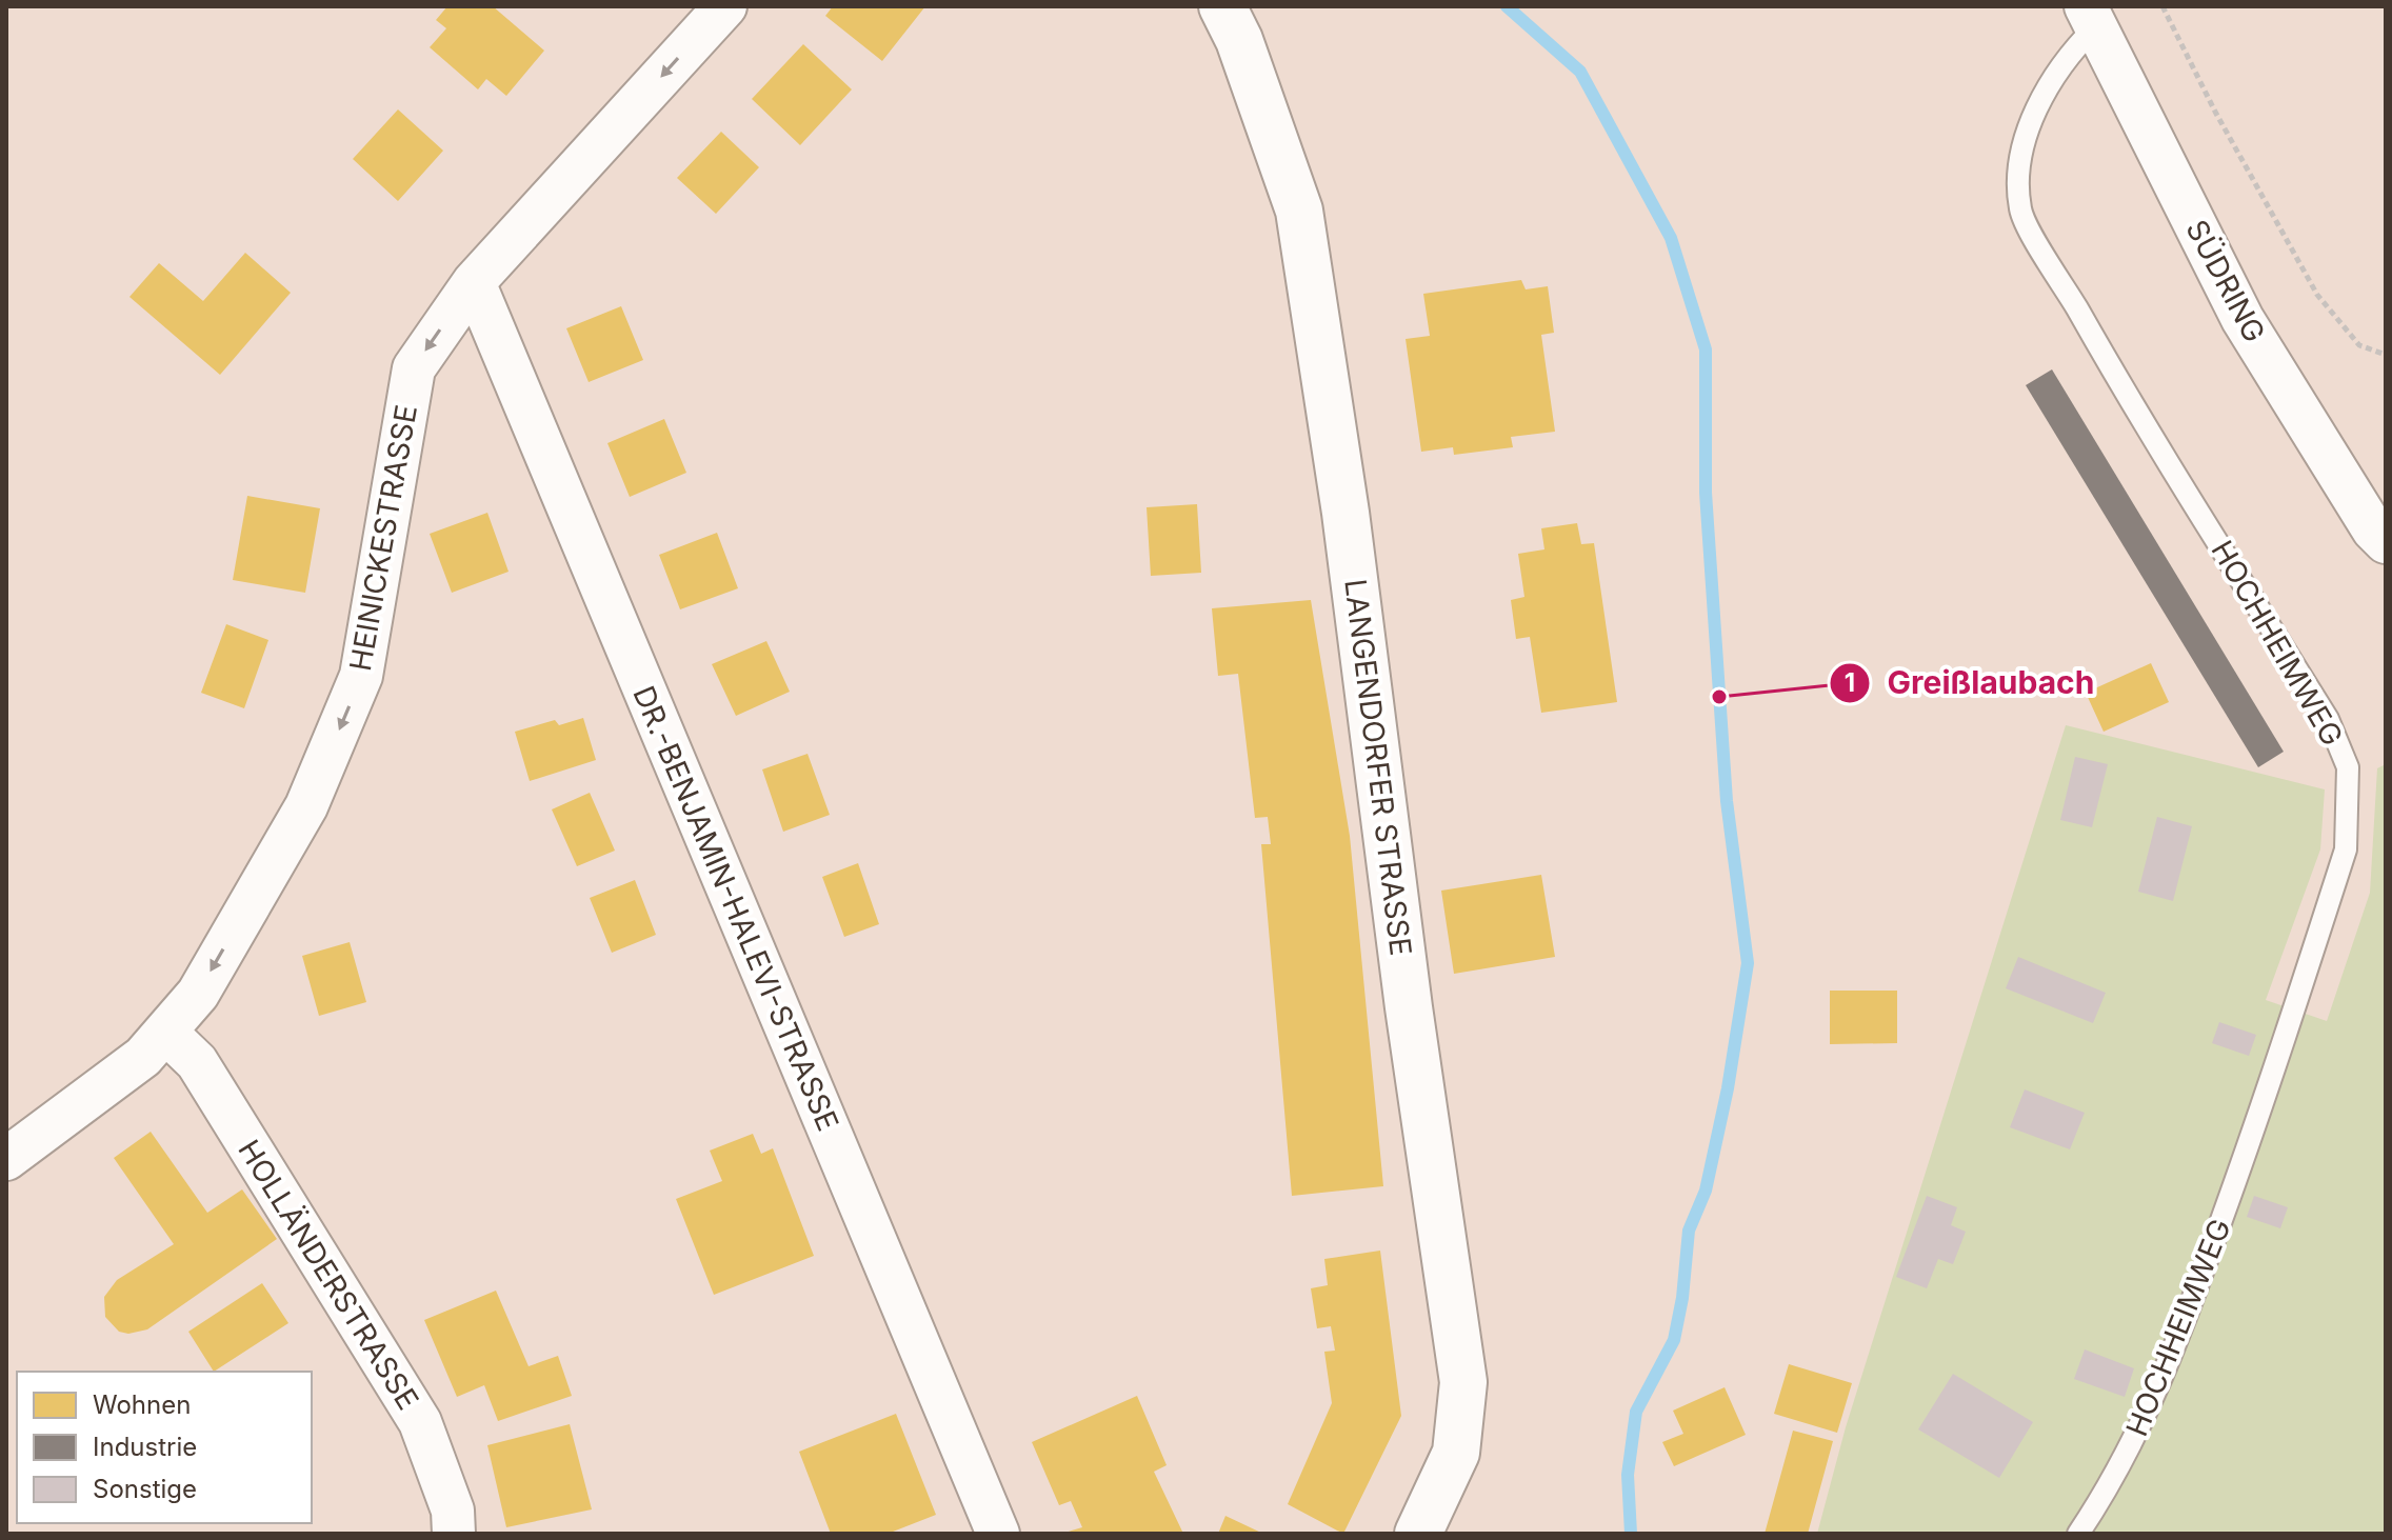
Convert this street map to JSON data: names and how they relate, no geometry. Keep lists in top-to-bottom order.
{
  "streets": {
    "main road": ["LANGENDORFER STRASSE"],
    "street": [
      "SÜDRING",
      "HEINICKESTRASSE",
      "DR.-BENJAMIN-HALEVI-STRASSE",
      "HOLLÄNDERSTRASSE"
    ],
    "lane": ["HOCHHEIMWEG"]
  },
  "crossings": [
    ["SÜDRING", "HOCHHEIMWEG"],
    ["HEINICKESTRASSE", "DR.-BENJAMIN-HALEVI-STRASSE"],
    ["HEINICKESTRASSE", "HOLLÄNDERSTRASSE"]
  ],
  "one_way": ["HEINICKESTRASSE"],
  "places": ["Greißlaubach"],
  "legend": ["Wohnen", "Industrie", "Sonstige"]
}
